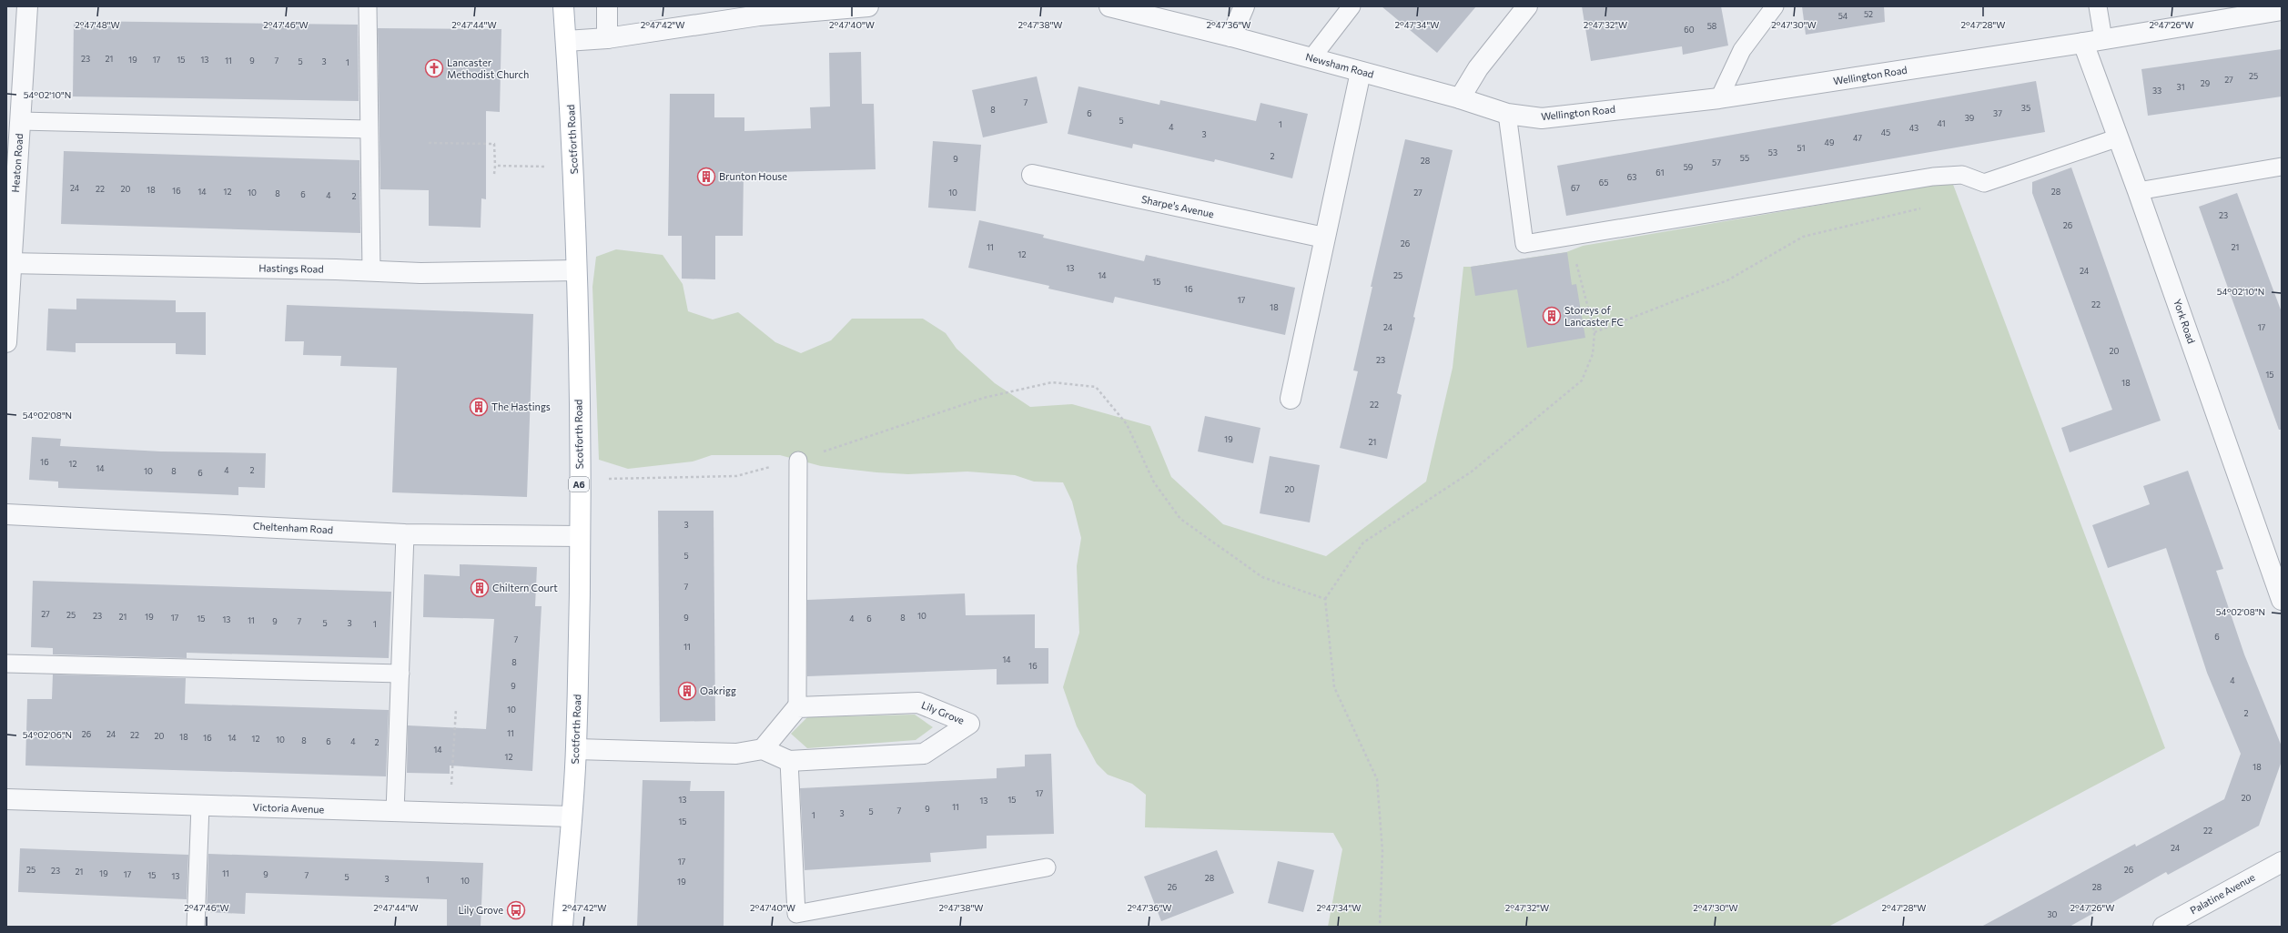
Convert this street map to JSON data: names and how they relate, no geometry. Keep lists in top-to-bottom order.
{
  "streets": {
    "main road": ["Scotforth Road", "A6"],
    "street": [
      "Newsham Road",
      "Wellington Road",
      "Heaton Road",
      "Sharpe's Avenue",
      "Hastings Road",
      "York Road",
      "Cheltenham Road",
      "Lily Grove",
      "Victoria Avenue",
      "Palatine Avenue"
    ]
  },
  "crossings": [
    ["Newsham Road", "Wellington Road"],
    ["Wellington Road", "York Road"],
    ["Scotforth Road", "Hastings Road"],
    ["Scotforth Road", "Cheltenham Road"],
    ["Scotforth Road", "Victoria Avenue"],
    ["Heaton Road", "Hastings Road"]
  ],
  "places": {
    "church": ["Lancaster Methodist Church"],
    "building": [
      "Brunton House",
      "Storeys of Lancaster FC",
      "The Hastings",
      "Chiltern Court",
      "Oakrigg"
    ],
    "bus stop": ["Lily Grove"]
  },
  "house_numbers": [
    "52",
    "54",
    "58",
    "60",
    "23",
    "21",
    "19",
    "17",
    "15",
    "13",
    "11",
    "9",
    "7",
    "5",
    "3",
    "1",
    "25",
    "27",
    "29",
    "31",
    "33",
    "7",
    "35",
    "8",
    "6",
    "37",
    "39",
    "5",
    "41",
    "1",
    "4",
    "43",
    "45",
    "3",
    "47",
    "49",
    "51",
    "53",
    "2",
    "55",
    "9",
    "28",
    "57",
    "59",
    "61",
    "63",
    "65",
    "24",
    "67",
    "22",
    "20",
    "18",
    "16",
    "14",
    "12",
    "28",
    "10",
    "10",
    "27",
    "8",
    "6",
    "4",
    "2",
    "23",
    "26",
    "26",
    "11",
    "21",
    "12",
    "13",
    "24",
    "14",
    "25",
    "15",
    "16",
    "17",
    "22",
    "18",
    "24",
    "17",
    "20",
    "23",
    "15",
    "18",
    "22",
    "19",
    "21",
    "16",
    "12",
    "14",
    "4",
    "2",
    "10",
    "8",
    "6",
    "20",
    "3",
    "5",
    "7",
    "27",
    "25",
    "23",
    "10",
    "21",
    "19",
    "17",
    "9",
    "8",
    "15",
    "4",
    "6",
    "13",
    "11",
    "9",
    "7",
    "5",
    "3",
    "1",
    "6",
    "7",
    "11",
    "14",
    "8",
    "16",
    "4",
    "9",
    "10",
    "2",
    "11",
    "26",
    "24",
    "22",
    "20",
    "18",
    "16",
    "14",
    "12",
    "10",
    "8",
    "6",
    "4",
    "2",
    "14",
    "12",
    "18",
    "17",
    "20",
    "13",
    "15",
    "13",
    "11",
    "9",
    "7",
    "5",
    "3",
    "1",
    "15",
    "22",
    "24",
    "17",
    "25",
    "26",
    "23",
    "21",
    "19",
    "11",
    "17",
    "9",
    "15",
    "7",
    "13",
    "5",
    "28",
    "3",
    "1",
    "10",
    "19",
    "26",
    "28",
    "30"
  ],
  "coordinates": [
    "2°47'48\"W",
    "2°47'46\"W",
    "2°47'44\"W",
    "2°47'42\"W",
    "2°47'40\"W",
    "2°47'38\"W",
    "2°47'36\"W",
    "2°47'34\"W",
    "2°47'32\"W",
    "2°47'30\"W",
    "2°47'28\"W",
    "2°47'26\"W",
    "54°02'10\"N",
    "54°02'08\"N",
    "54°02'06\"N"
  ]
}
